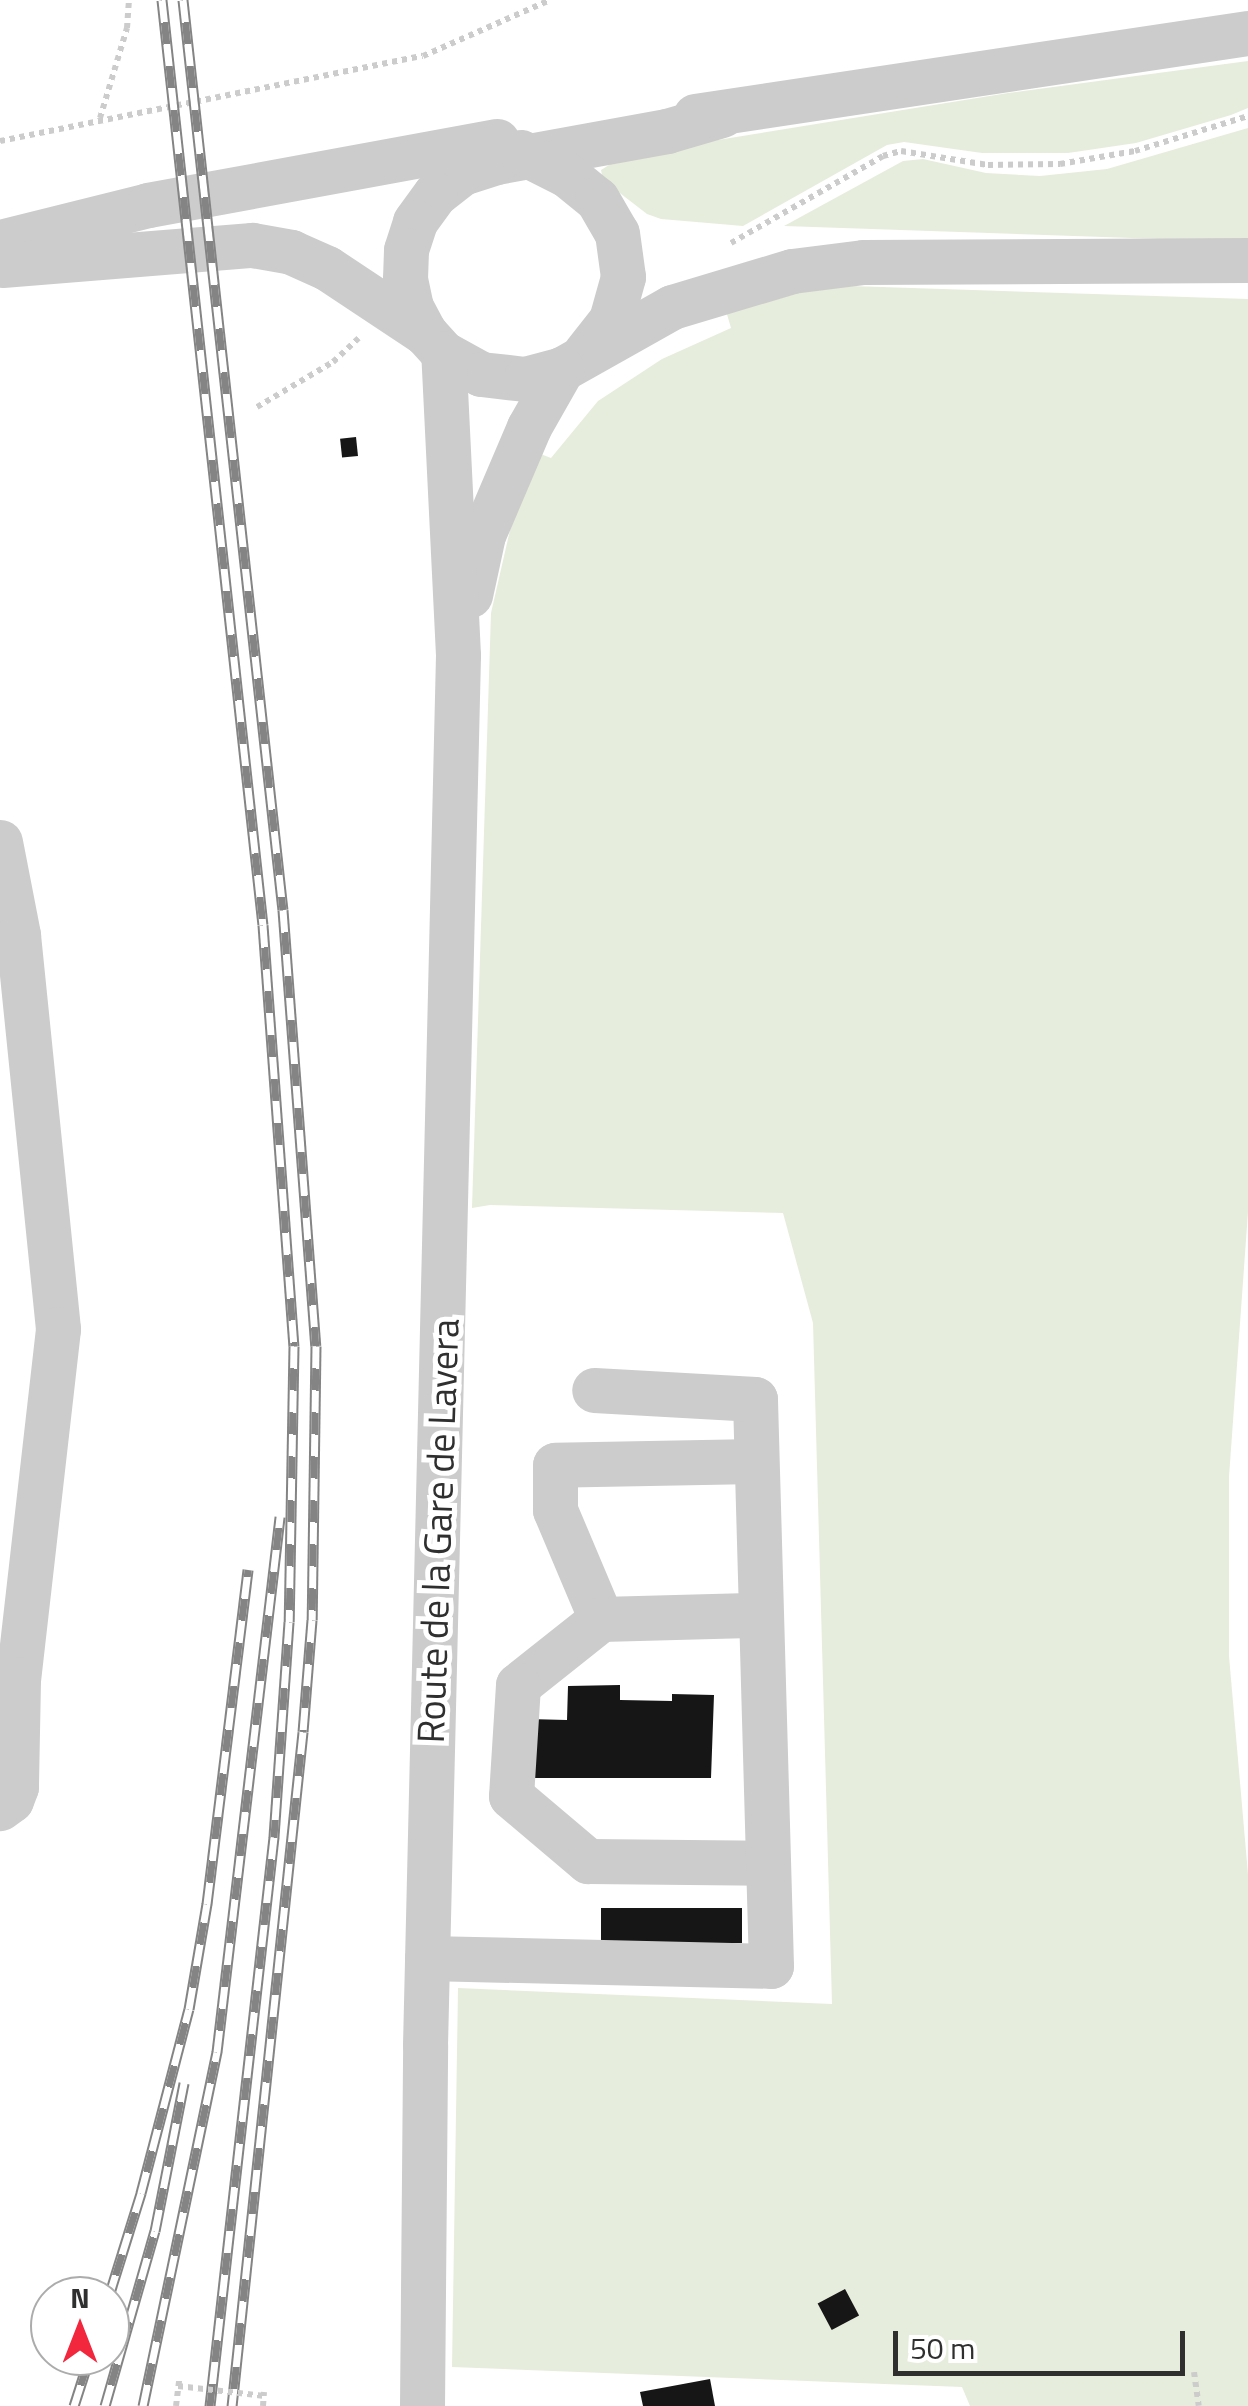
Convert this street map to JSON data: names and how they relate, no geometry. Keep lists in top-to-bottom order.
{
  "streets": {
    "street": ["Route de la Gare de Lavera"]
  },
  "scale_bar": "50 m",
  "north": "top"
}
